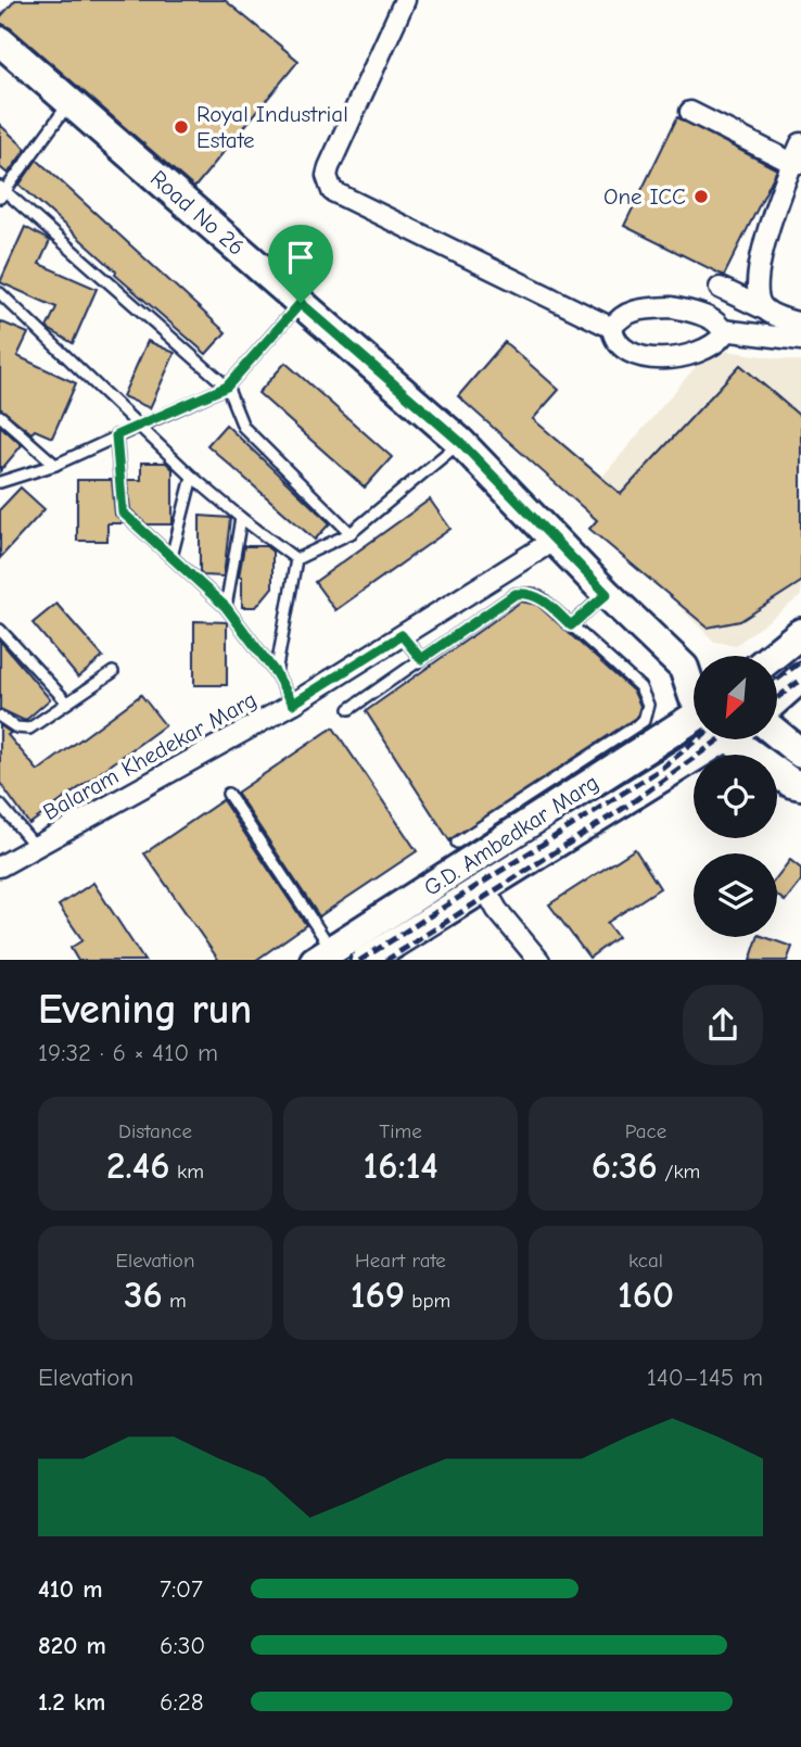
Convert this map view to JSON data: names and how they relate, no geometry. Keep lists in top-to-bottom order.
{
  "streets": {
    "street": ["Road No 26", "Balaram Khedekar Marg", "G.D. Ambedkar Marg"]
  },
  "crossings": [
    ["Road No 26", "Balaram Khedekar Marg"]
  ],
  "places": ["Royal Industrial Estate", "One ICC"],
  "north": "bottom left",
  "page": {
    "heading": ["Evening run", "19:32 · 6 × 410 m"],
    "stats": [
      ["Distance", "2.46 km"],
      ["Time", "16:14"],
      ["Pace", "6:36 /km"],
      ["Elevation", "36 m"],
      ["Heart rate", "169 bpm"],
      ["kcal", "160"]
    ],
    "chart": ["Elevation", "140–145 m"],
    "list": [
      {
        "name": "410 m",
        "note": "7:07"
      },
      {
        "name": "820 m",
        "note": "6:30"
      },
      {
        "name": "1.2 km",
        "note": "6:28"
      }
    ]
  }
}
